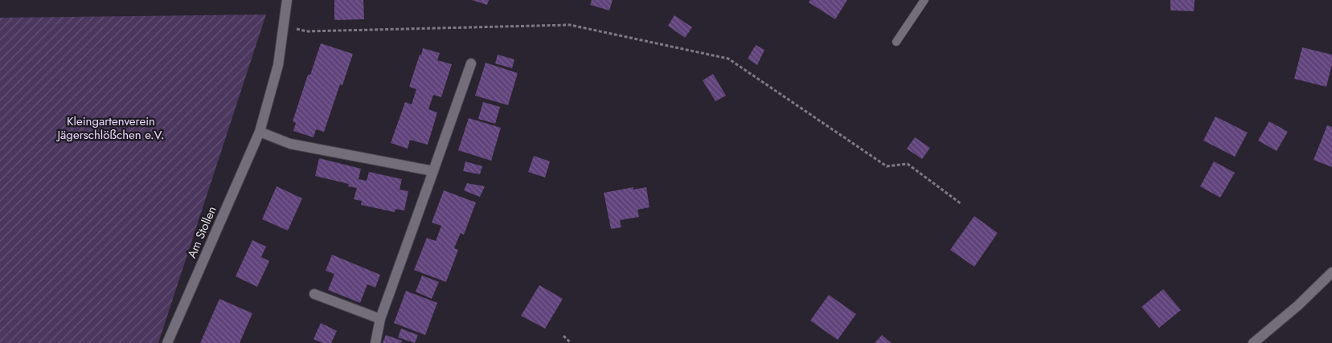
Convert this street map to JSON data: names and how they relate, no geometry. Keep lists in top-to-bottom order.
{
  "streets": {
    "street": ["Am Stollen"]
  },
  "parks": ["Kleingartenverein Jägerschlößchen e.V."]
}
